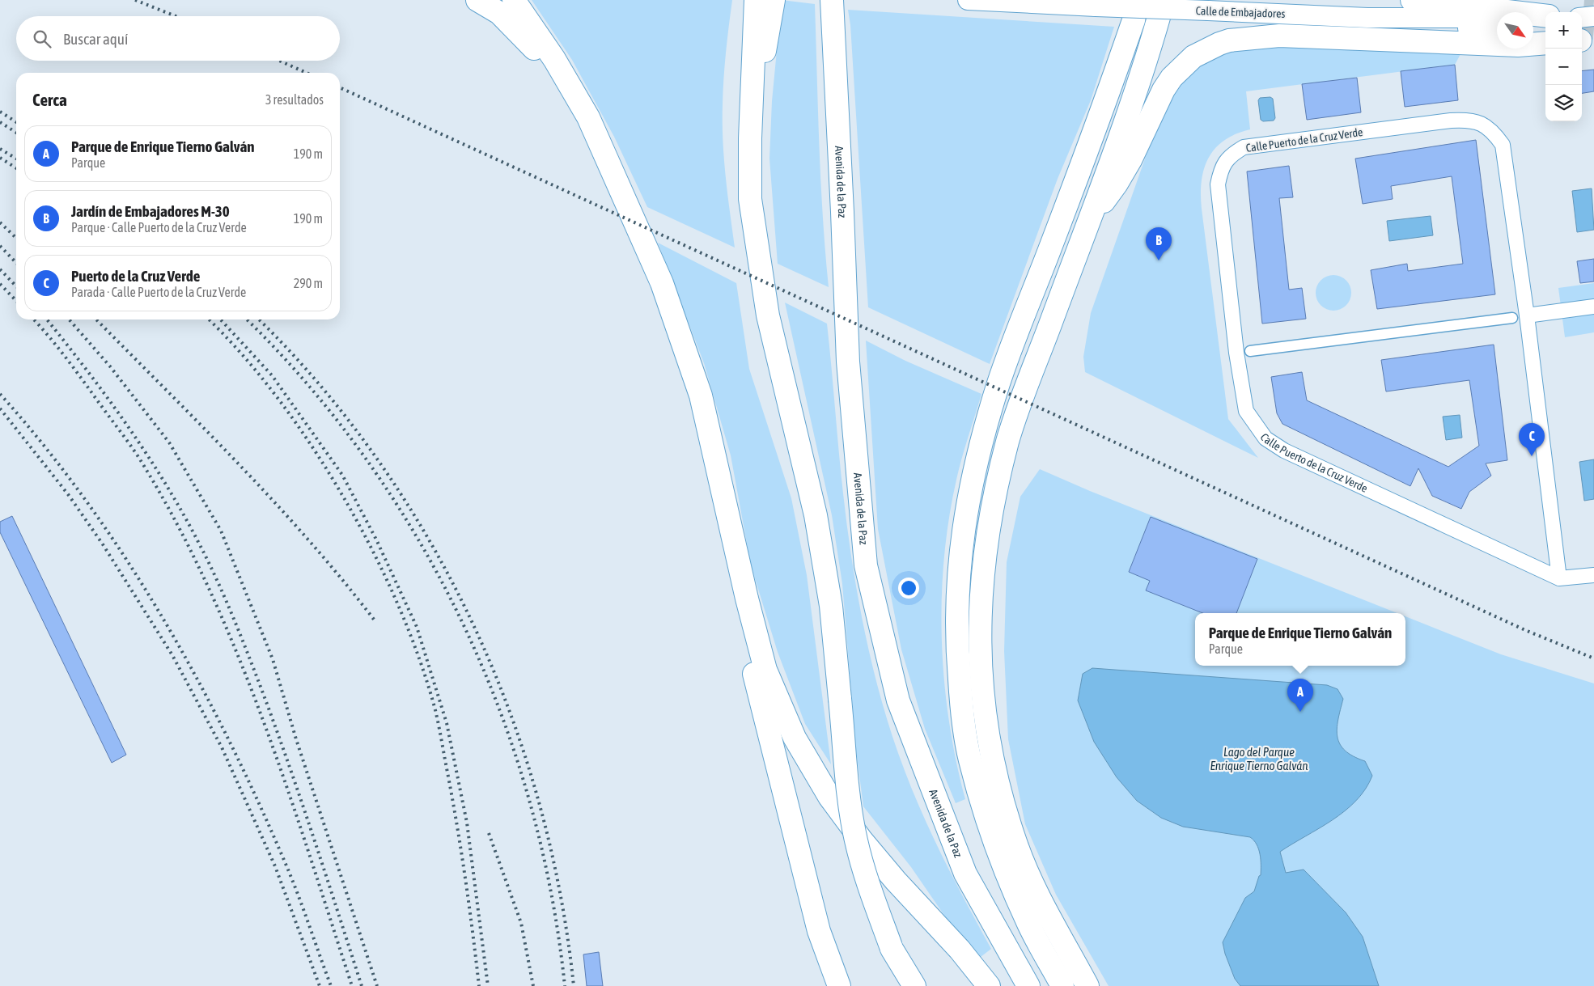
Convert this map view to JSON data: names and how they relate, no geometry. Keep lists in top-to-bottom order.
{
  "streets": {
    "highway": ["Avenida de la Paz"],
    "main road": ["Calle de Embajadores"],
    "street": ["Calle Puerto de la Cruz Verde"]
  },
  "water": ["Lago del Parque Enrique Tierno Galván"],
  "north": "bottom right",
  "page": {
    "map_buttons": ["+", "−"],
    "search": "Buscar aquí",
    "heading": ["Cerca", "3 resultados"],
    "list": [
      {
        "mark": "A",
        "name": "Parque de Enrique Tierno Galván",
        "note": "Parque",
        "value": "190 m"
      },
      {
        "mark": "B",
        "name": "Jardín de Embajadores M-30",
        "note": "Parque · Calle Puerto de la Cruz Verde",
        "value": "190 m"
      },
      {
        "mark": "C",
        "name": "Puerto de la Cruz Verde",
        "note": "Parada · Calle Puerto de la Cruz Verde",
        "value": "290 m"
      }
    ],
    "pins": ["B", "C", "A"],
    "popup": ["Parque de Enrique Tierno Galván", "Parque"]
  }
}
